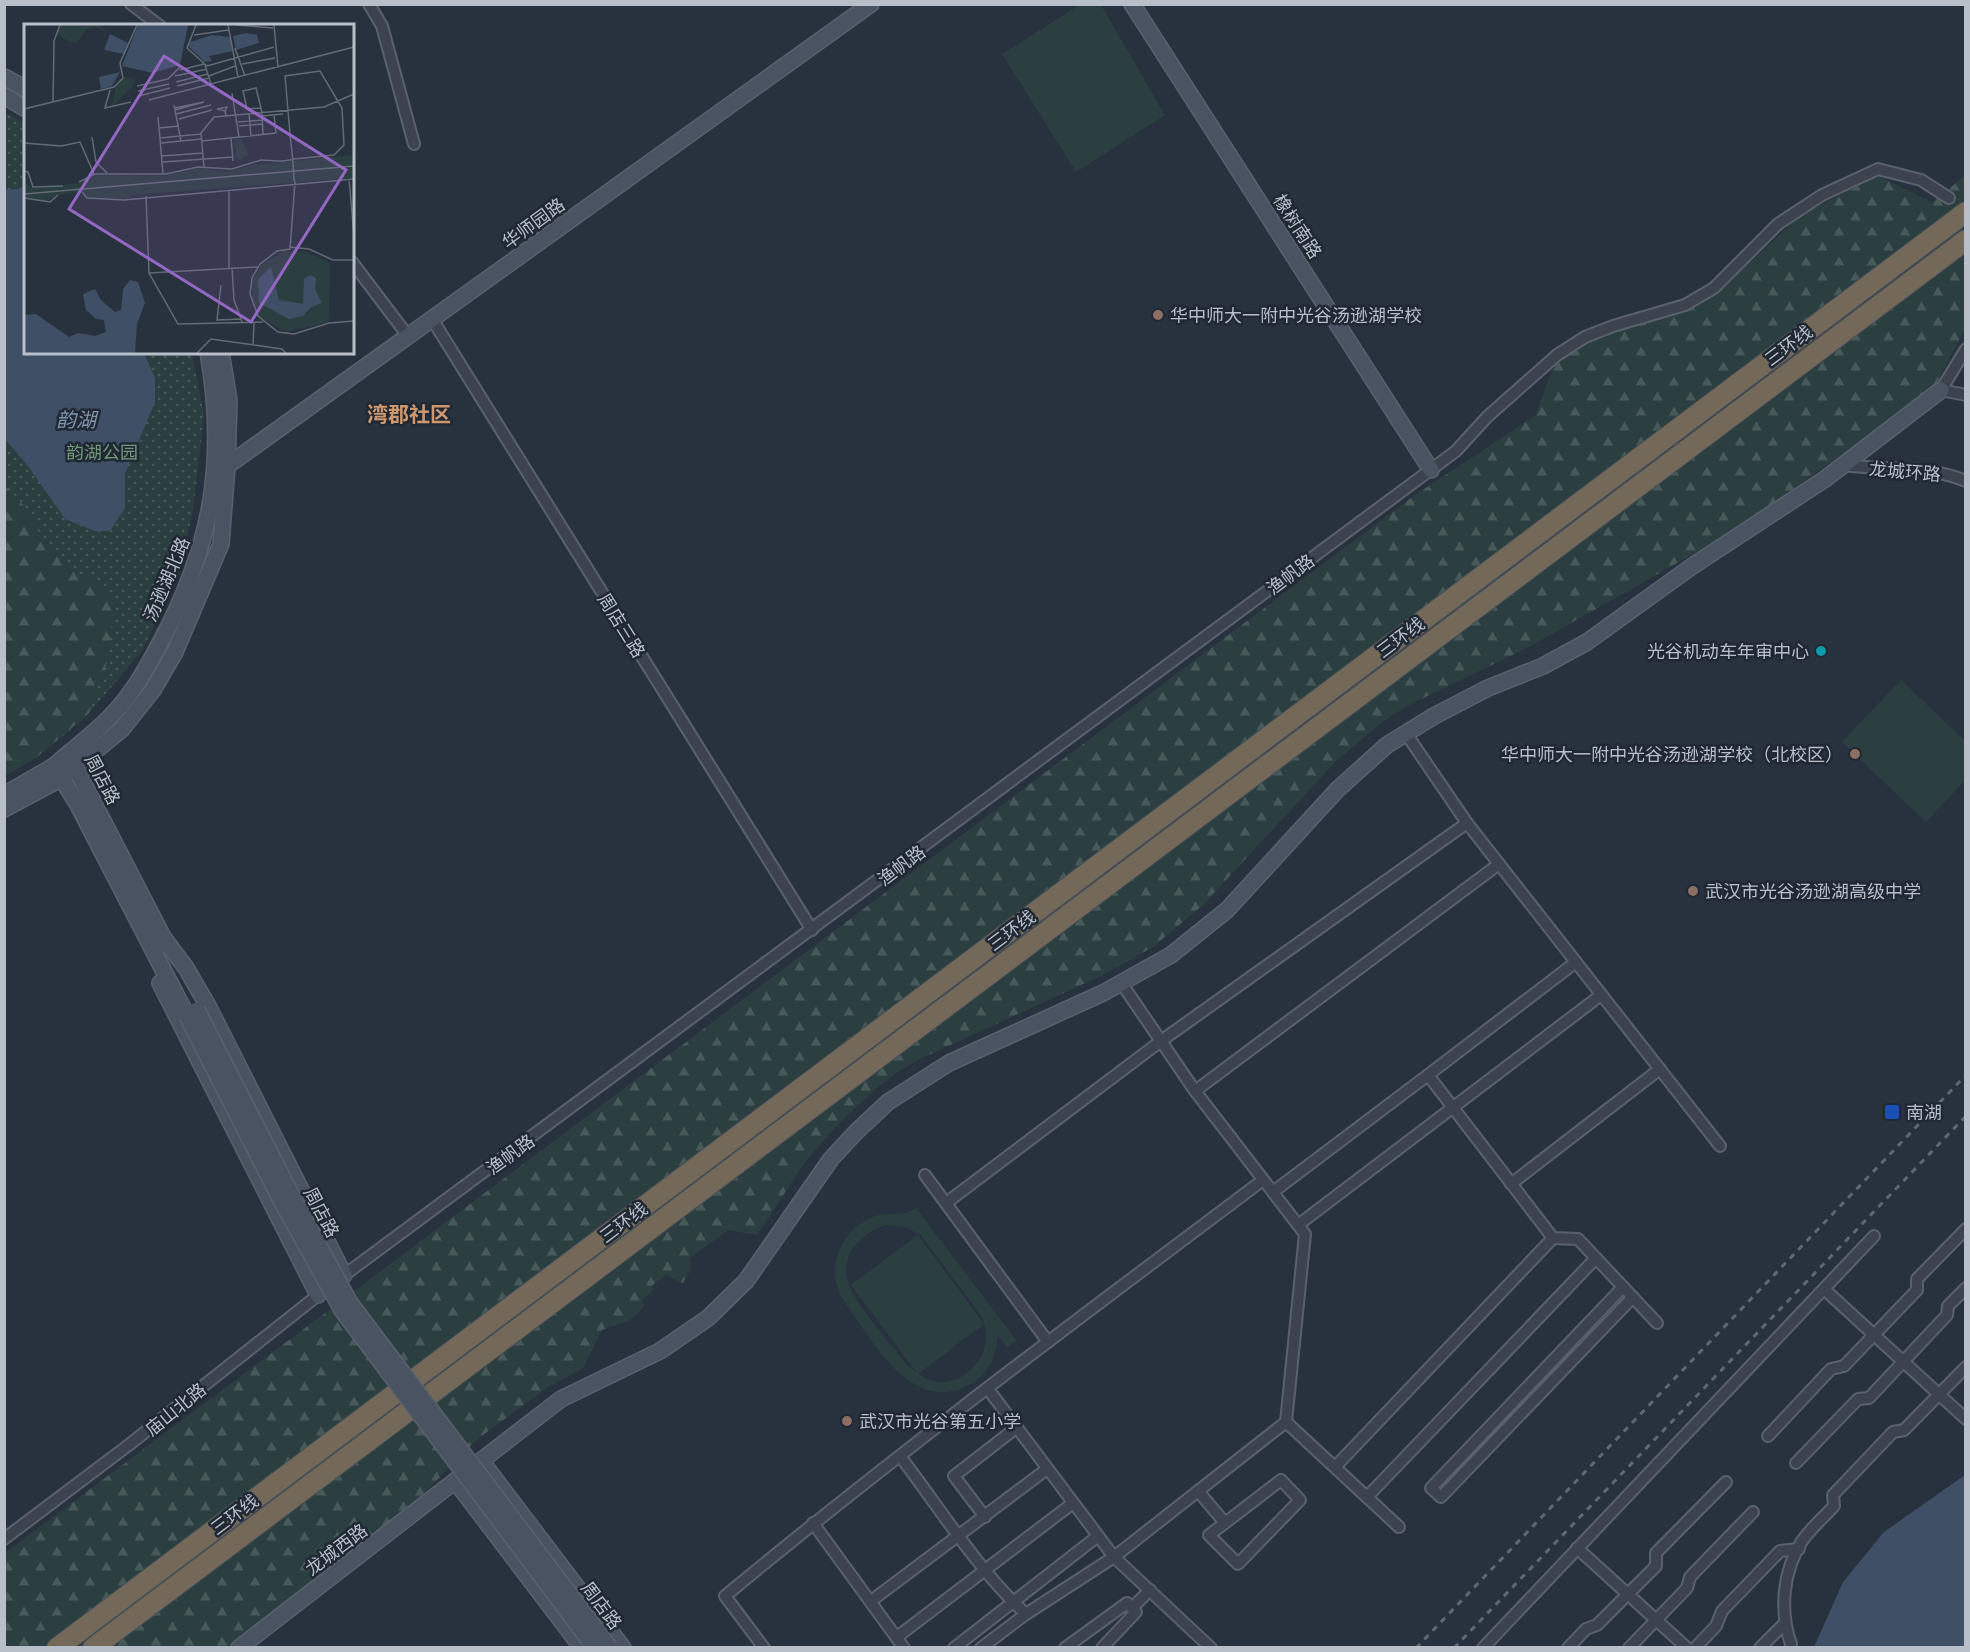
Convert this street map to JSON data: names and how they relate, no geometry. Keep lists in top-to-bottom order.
{
  "streets": {
    "highway": ["三环线"],
    "street": [
      "华师园路",
      "橡树南路",
      "龙城环路",
      "渔帆路",
      "汤逊湖北路",
      "周店三路",
      "周店路",
      "庙山北路",
      "龙城西路"
    ]
  },
  "crossings": [
    ["华师园路", "汤逊湖北路"],
    ["华师园路", "周店三路"],
    ["橡树南路", "渔帆路"],
    ["龙城环路", "龙城西路"],
    ["渔帆路", "周店三路"],
    ["渔帆路", "庙山北路"],
    ["汤逊湖北路", "周店路"]
  ],
  "districts": ["湾郡社区"],
  "water": ["韵湖"],
  "parks": ["韵湖公园"],
  "places": {
    "other": [
      "华中师大一附中光谷汤逊湖学校",
      "光谷机动车年审中心",
      "华中师大一附中光谷汤逊湖学校（北校区）",
      "武汉市光谷汤逊湖高级中学",
      "武汉市光谷第五小学"
    ],
    "transit": ["南湖"]
  }
}
